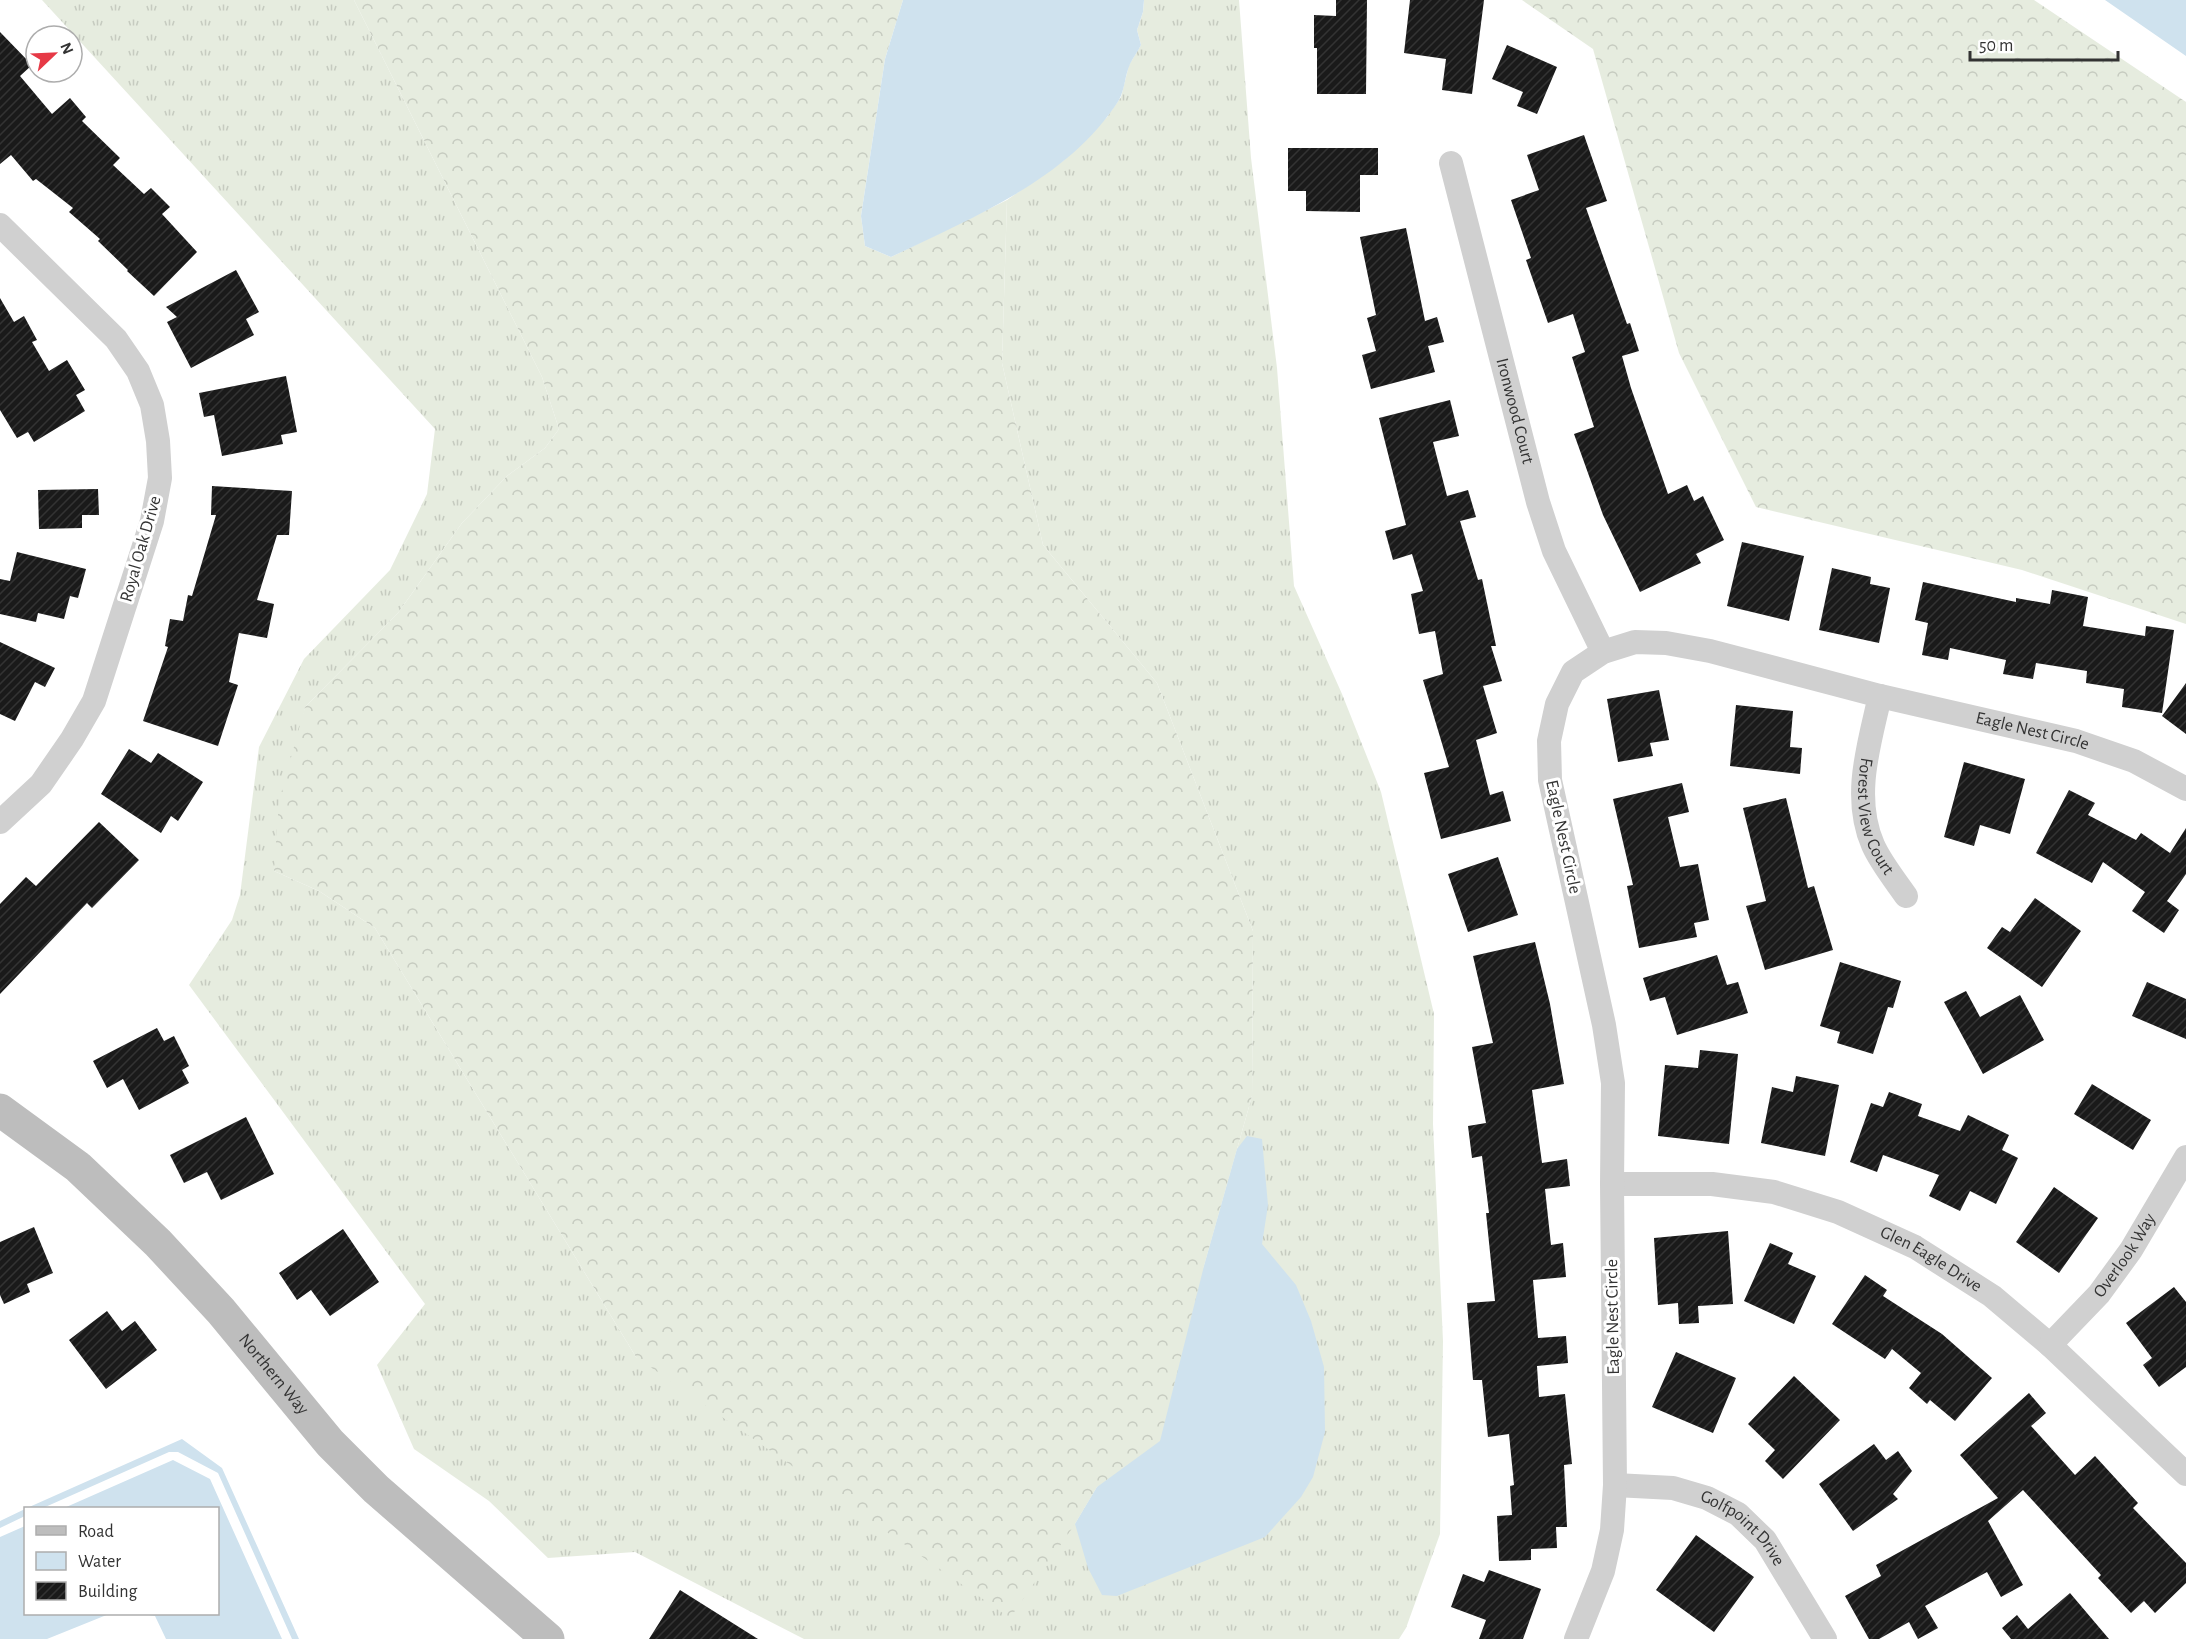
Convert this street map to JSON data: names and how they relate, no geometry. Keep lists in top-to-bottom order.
{
  "streets": {
    "street": [
      "Ironwood Court",
      "Royal Oak Drive",
      "Eagle Nest Circle",
      "Forest View Court",
      "Overlook Way",
      "Glen Eagle Drive",
      "Northern Way",
      "Golfpoint Drive"
    ]
  },
  "crossings": [
    ["Ironwood Court", "Eagle Nest Circle"],
    ["Eagle Nest Circle", "Forest View Court"],
    ["Eagle Nest Circle", "Glen Eagle Drive"],
    ["Eagle Nest Circle", "Golfpoint Drive"],
    ["Overlook Way", "Glen Eagle Drive"]
  ],
  "legend": ["Road", "Water", "Building"],
  "scale_bar": "50 m",
  "north": "top right"
}
